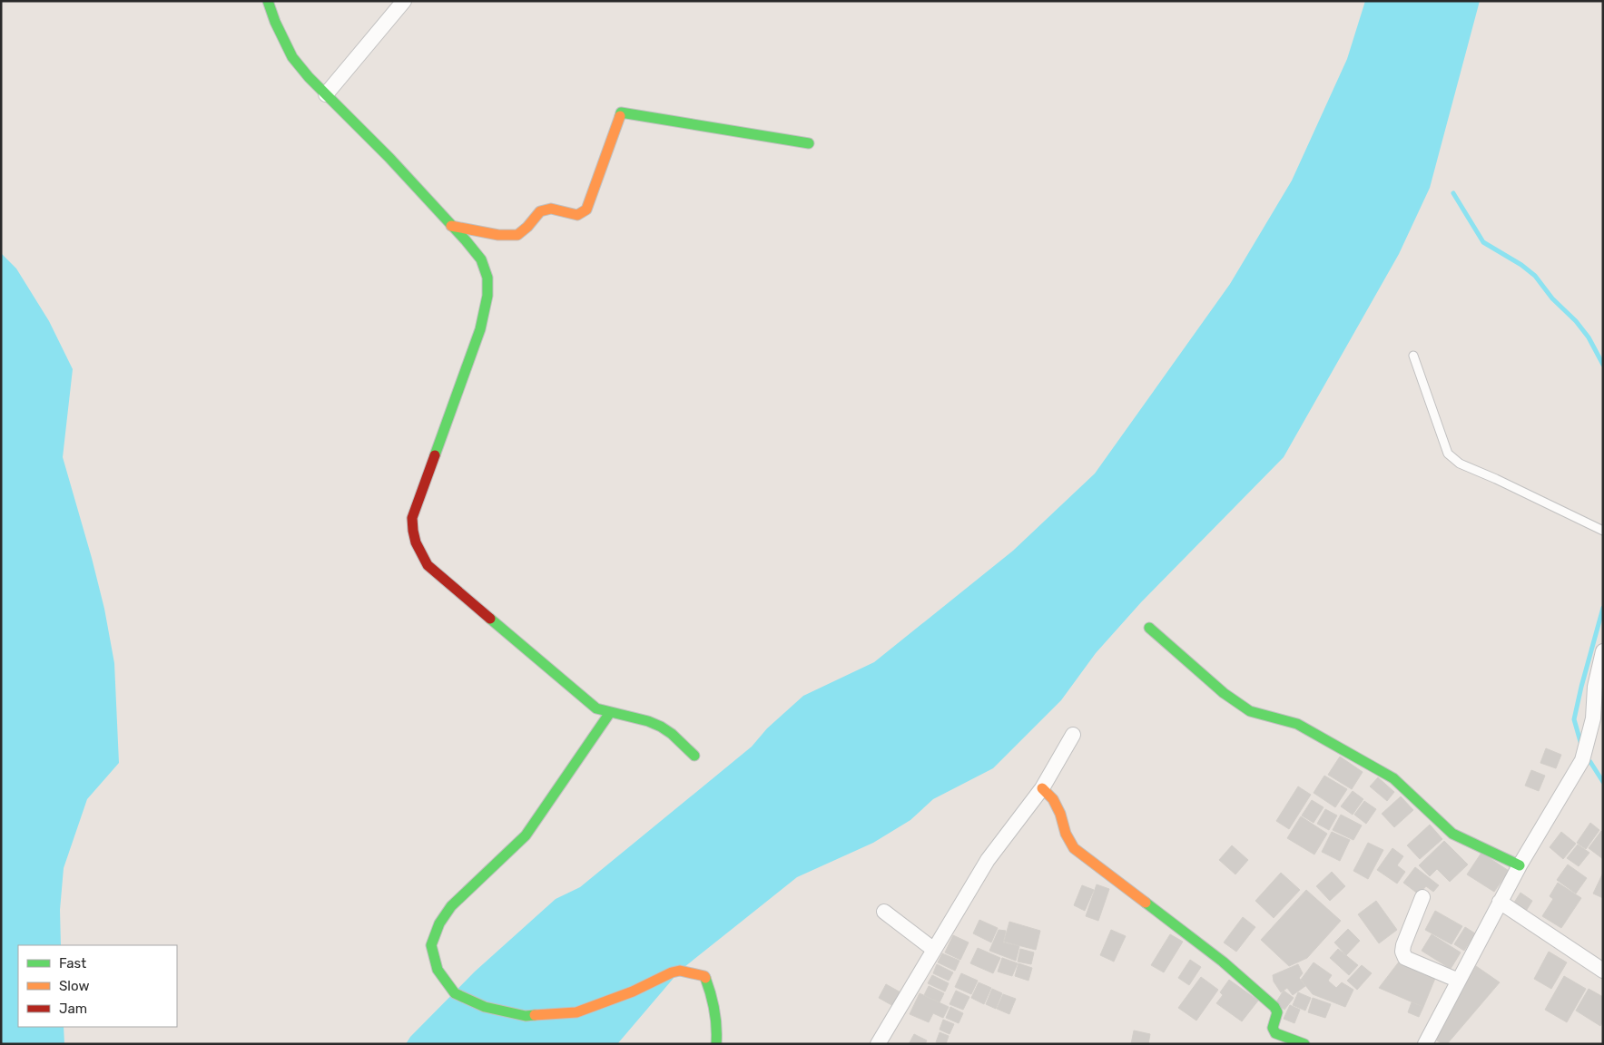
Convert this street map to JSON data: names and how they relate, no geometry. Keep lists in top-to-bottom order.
{
  "legend": ["Fast", "Slow", "Jam"]
}
